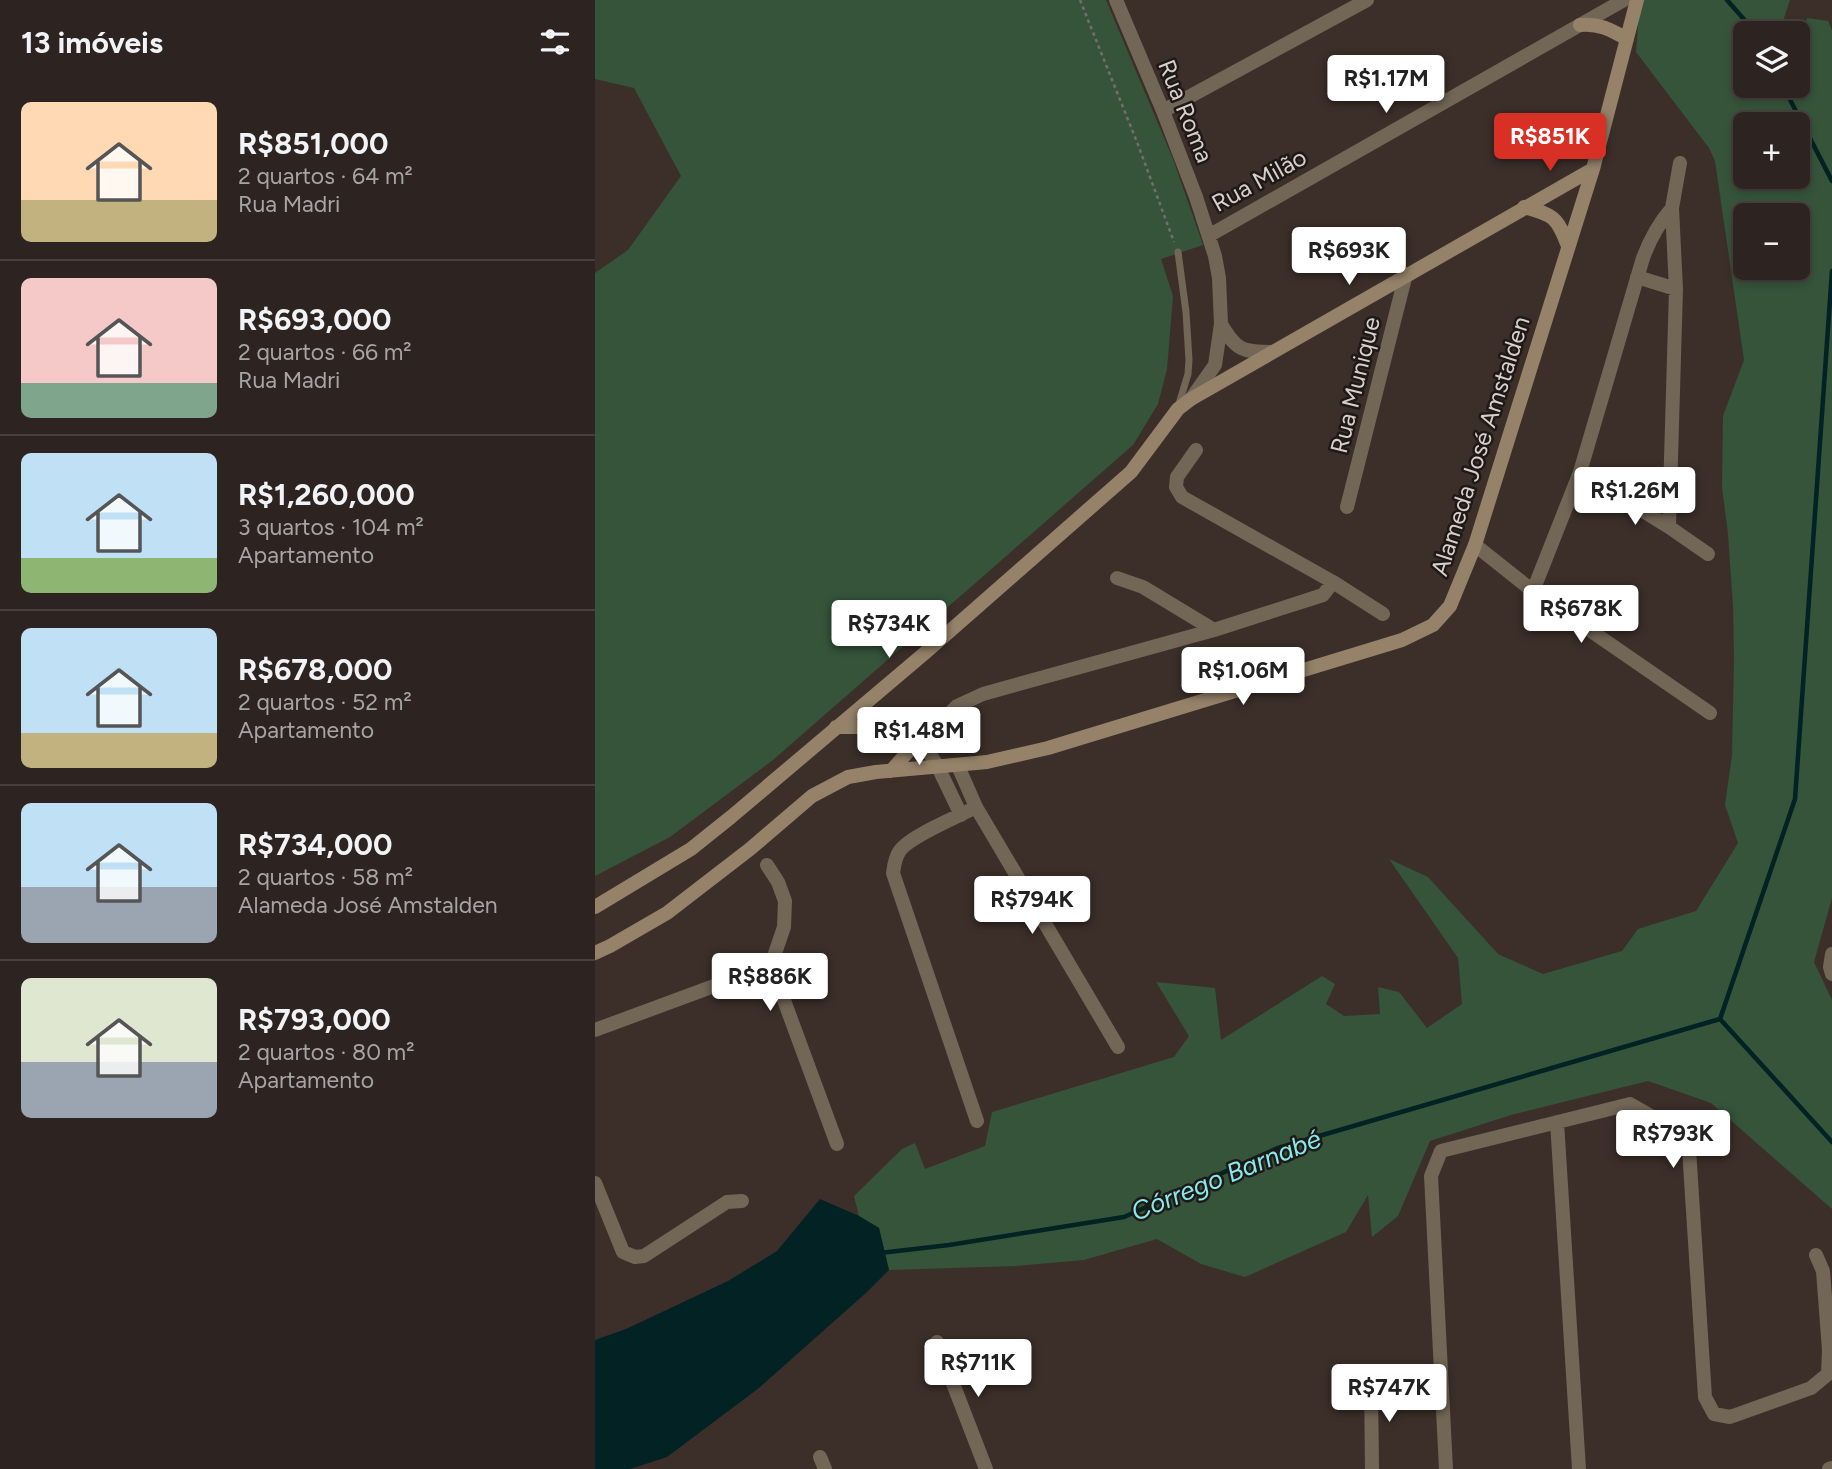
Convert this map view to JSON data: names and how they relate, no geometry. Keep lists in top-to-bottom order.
{
  "streets": {
    "street": [
      "Rua Roma",
      "Rua Milão",
      "Rua Munique",
      "Alameda José Amstalden"
    ]
  },
  "crossings": [
    ["Rua Roma", "Rua Milão"]
  ],
  "water": ["Córrego Barnabé"],
  "page": {
    "heading": "13 imóveis",
    "map_buttons": ["+", "−"],
    "price": [
      "R$1.17M",
      "R$851K",
      "R$693K",
      "R$1.26M",
      "R$678K",
      "R$734K",
      "R$1.06M",
      "R$1.48M",
      "R$794K",
      "R$886K",
      "R$793K",
      "R$711K",
      "R$747K"
    ],
    "list": [
      {
        "name": "R$851,000",
        "note": "2 quartos · 64 m² · Rua Madri"
      },
      {
        "name": "R$693,000",
        "note": "2 quartos · 66 m² · Rua Madri"
      },
      {
        "name": "R$1,260,000",
        "note": "3 quartos · 104 m² · Apartamento"
      },
      {
        "name": "R$678,000",
        "note": "2 quartos · 52 m² · Apartamento"
      },
      {
        "name": "R$734,000",
        "note": "2 quartos · 58 m² · Alameda José Amstalden"
      },
      {
        "name": "R$793,000",
        "note": "2 quartos · 80 m² · Apartamento"
      }
    ]
  }
}
